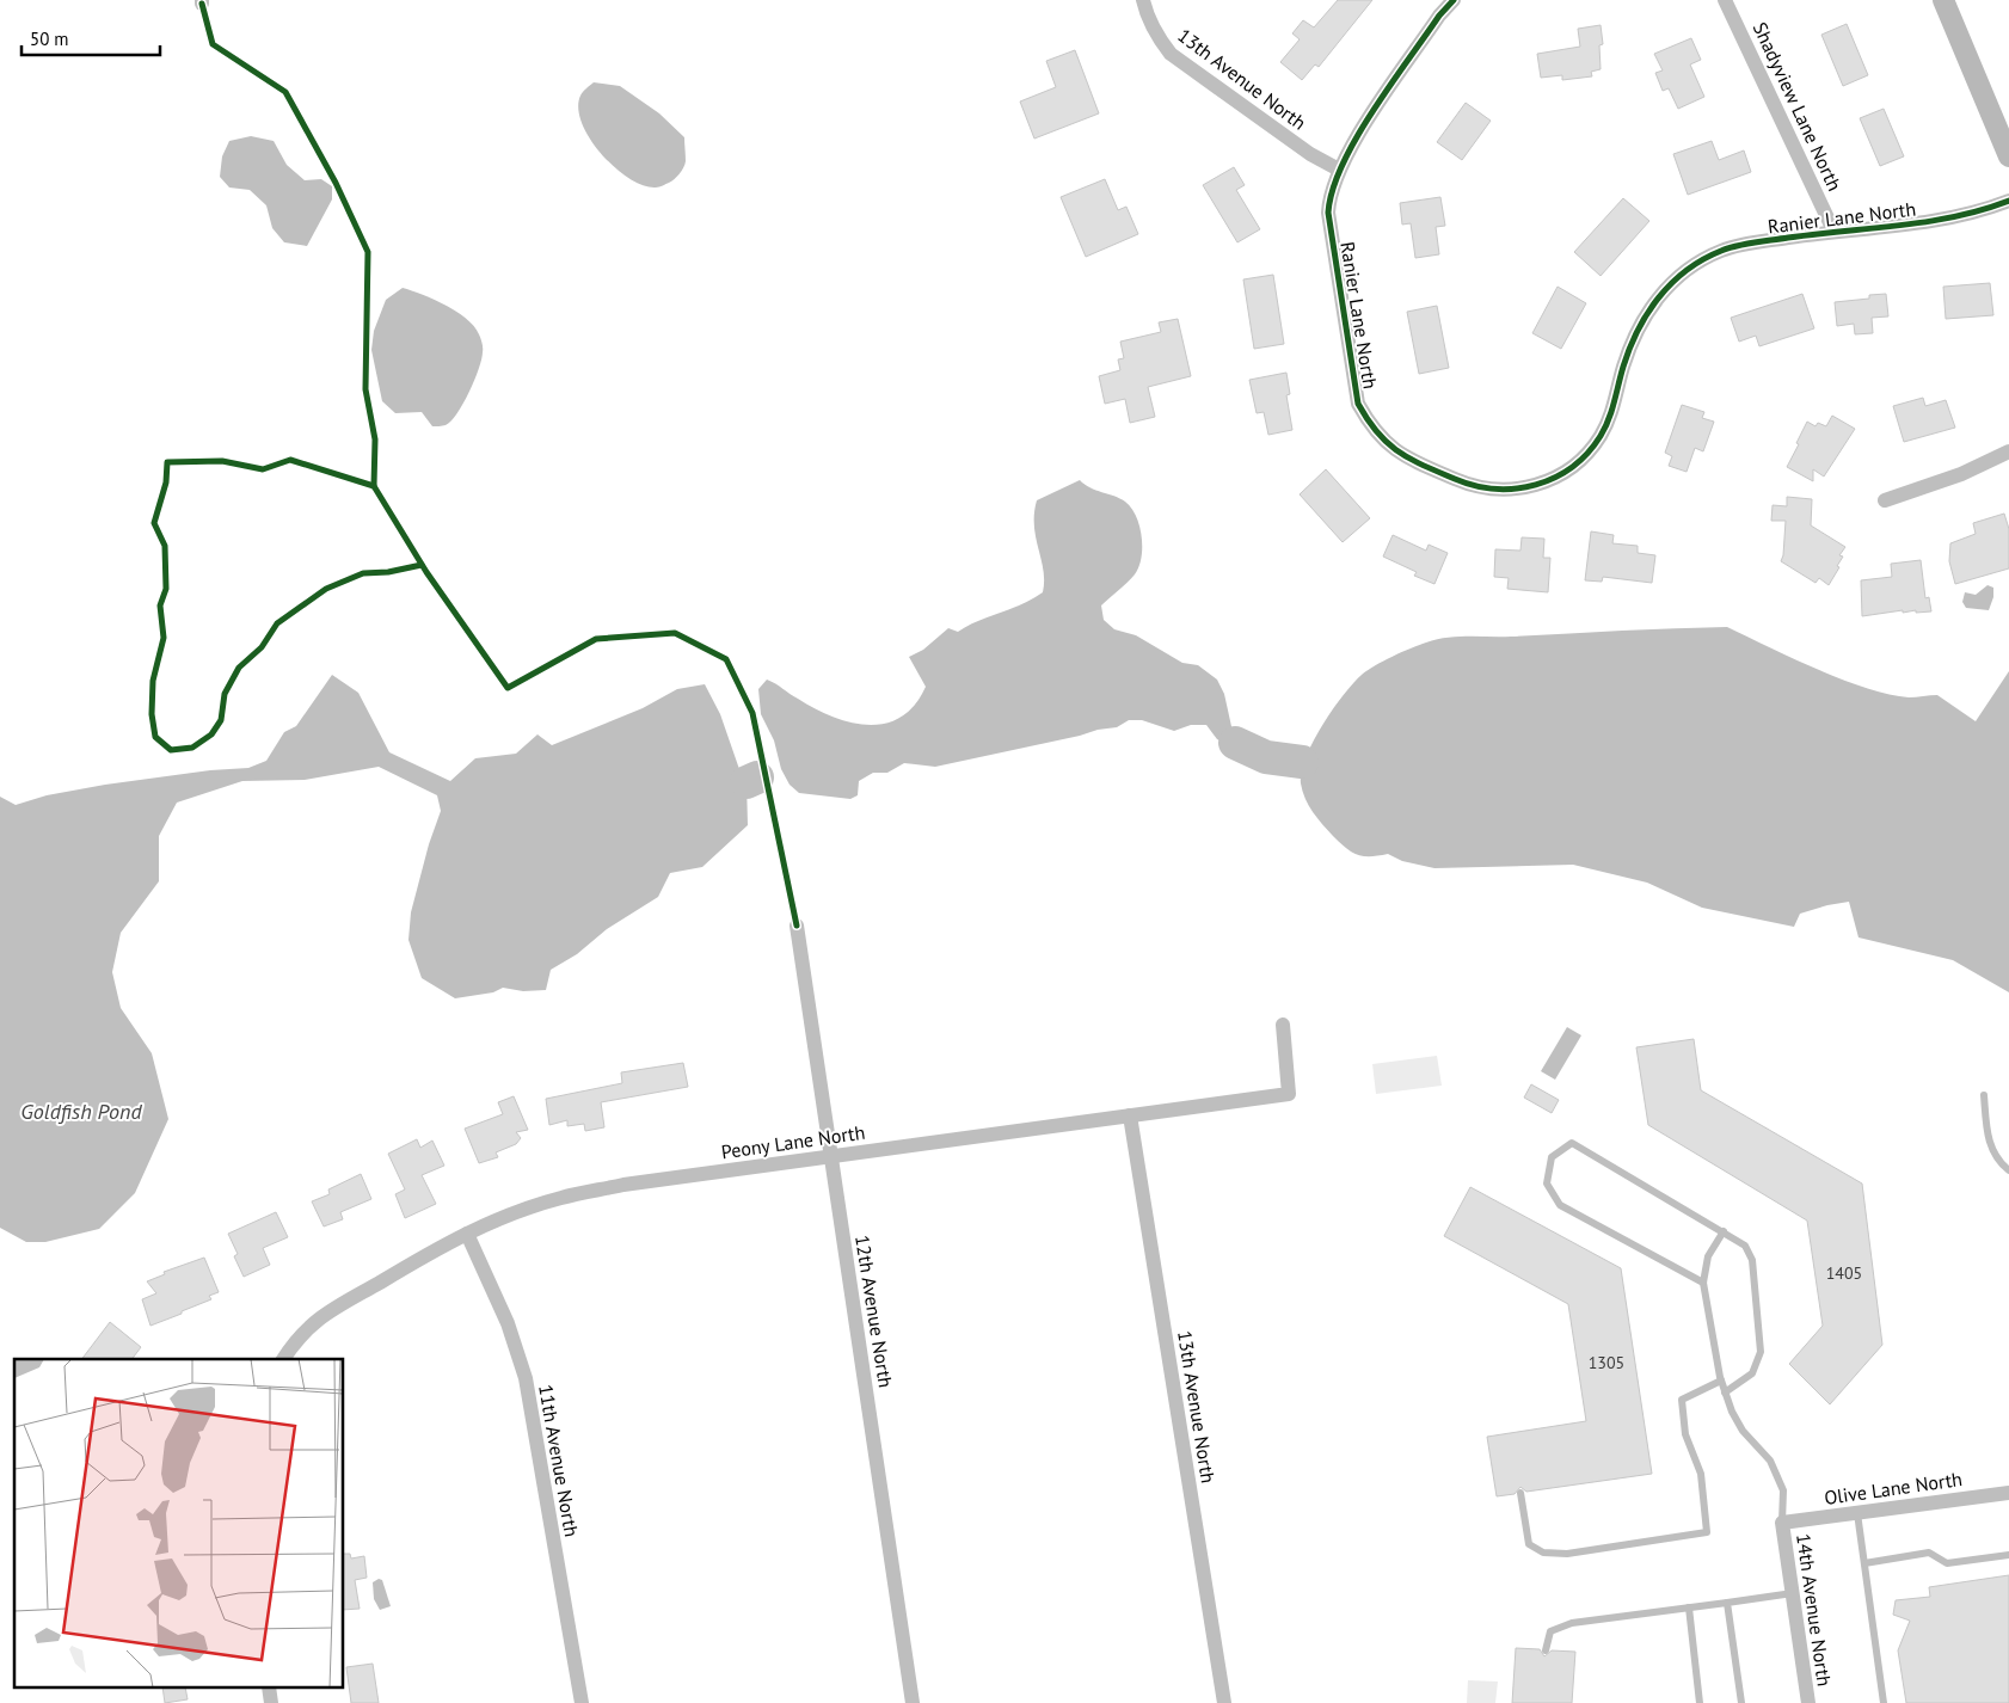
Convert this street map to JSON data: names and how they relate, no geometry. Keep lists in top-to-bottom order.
{
  "streets": {
    "street": [
      "13th Avenue North",
      "Shadyview Lane North",
      "Ranier Lane North",
      "Peony Lane North",
      "12th Avenue North",
      "11th Avenue North",
      "Olive Lane North",
      "14th Avenue North"
    ]
  },
  "crossings": [
    ["13th Avenue North", "Ranier Lane North"],
    ["13th Avenue North", "Peony Lane North"],
    ["Shadyview Lane North", "Ranier Lane North"],
    ["Peony Lane North", "12th Avenue North"],
    ["Peony Lane North", "11th Avenue North"],
    ["Olive Lane North", "14th Avenue North"]
  ],
  "water": ["Goldfish Pond"],
  "house_numbers": ["1405", "1305"],
  "scale_bar": "50 m"
}
